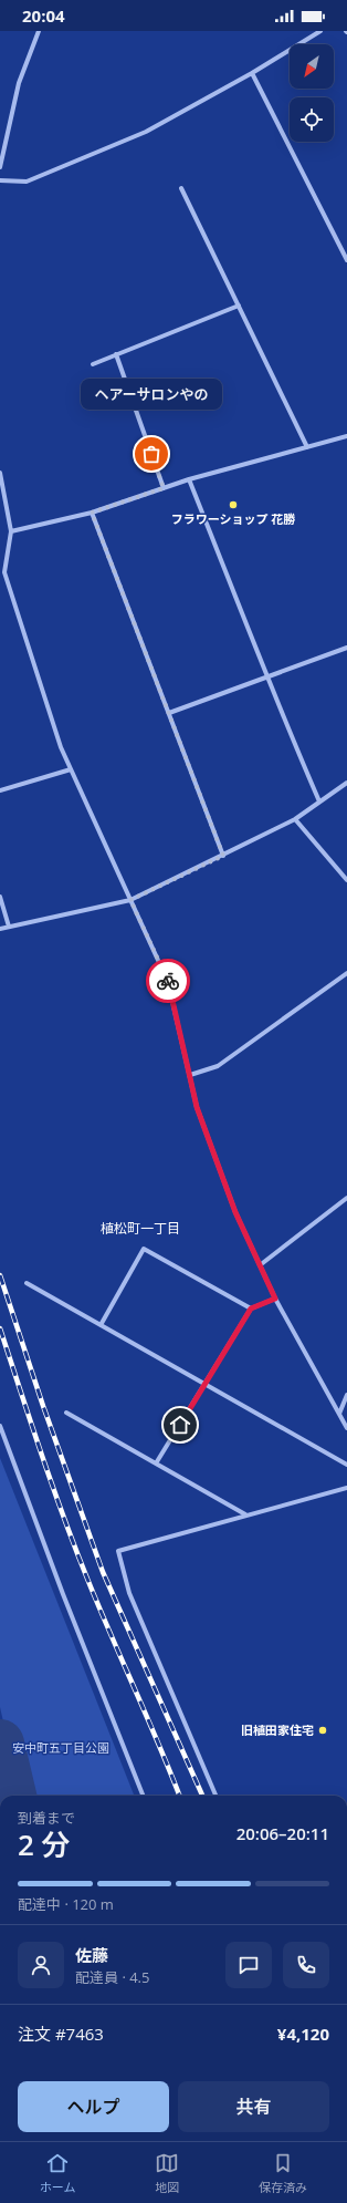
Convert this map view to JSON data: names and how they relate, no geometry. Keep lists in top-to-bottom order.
{
  "districts": ["植松町一丁目"],
  "parks": ["安中町五丁目公園"],
  "places": ["ヘアーサロンやの", "フラワーショップ 花勝", "旧植田家住宅"],
  "north": "bottom left",
  "page": {
    "status": "20:04",
    "bubble": "ヘアーサロンやの",
    "heading": ["2 分", "到着まで", "20:06–20:11"],
    "panel": [
      "佐藤",
      "配達員 · 4.5",
      "注文 #7463",
      "¥4,120"
    ],
    "bar": "配達中 · 120 m",
    "buttons": ["ヘルプ", "共有"],
    "tabs": ["ホーム", "地図", "保存済み"]
  }
}
